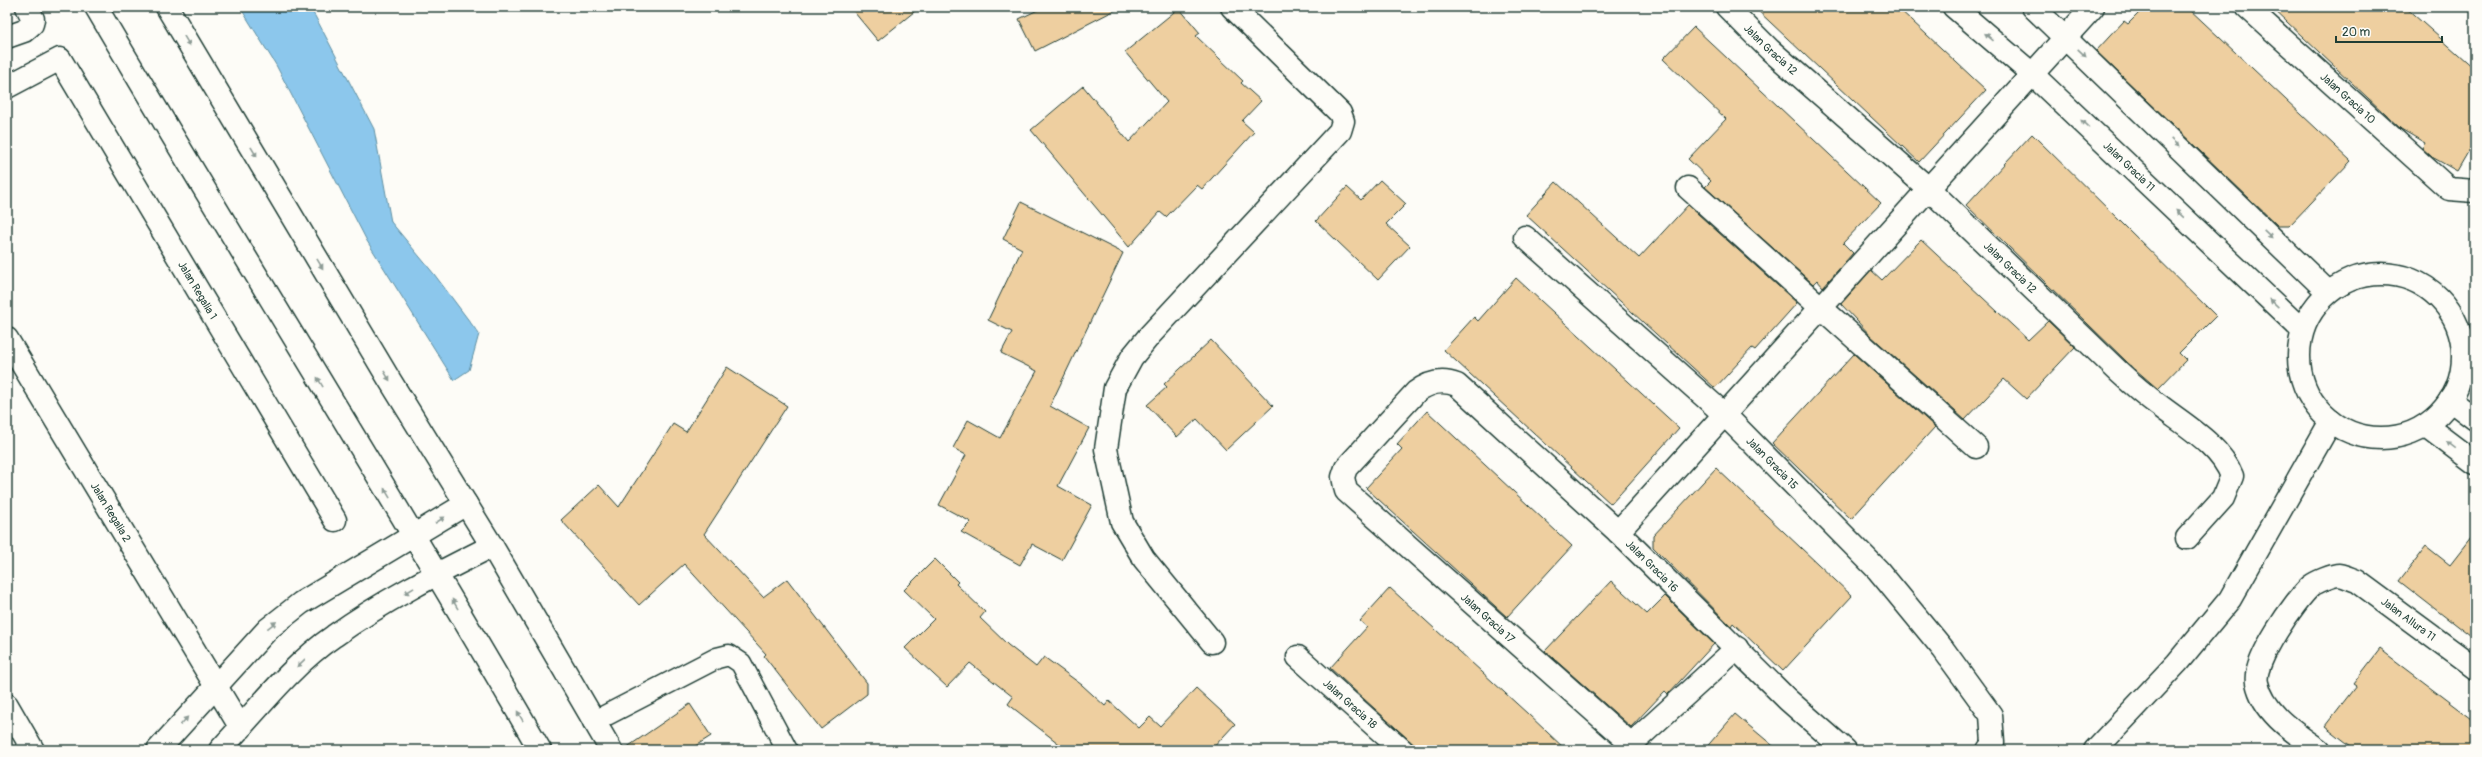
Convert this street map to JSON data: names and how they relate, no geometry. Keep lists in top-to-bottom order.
{
  "streets": {
    "street": [
      "Jalan Gracia 12",
      "Jalan Gracia 10",
      "Jalan Gracia 11",
      "Jalan Regalia 1",
      "Jalan Gracia 15",
      "Jalan Regalia 2",
      "Jalan Gracia 16",
      "Jalan Gracia 17",
      "Jalan Allura 11",
      "Jalan Gracia 18"
    ]
  },
  "crossings": [
    ["Jalan Gracia 16", "Jalan Gracia 17"]
  ],
  "scale_bar": "20 m"
}
